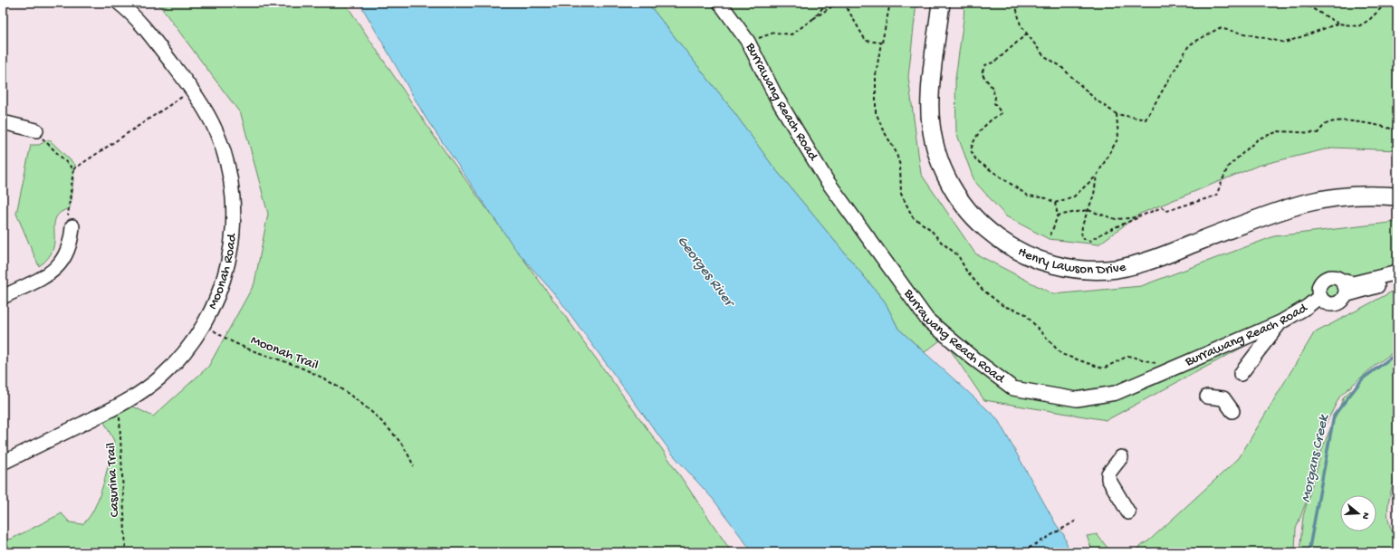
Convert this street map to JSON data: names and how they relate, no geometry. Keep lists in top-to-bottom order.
{
  "streets": {
    "main road": ["Henry Lawson Drive"],
    "street": ["Burrawang Reach Road", "Moonah Road"],
    "path": ["Moonah Trail", "Casurina Trail"]
  },
  "crossings": [
    ["Moonah Road", "Moonah Trail"],
    ["Moonah Road", "Casurina Trail"]
  ],
  "water": ["Georges River", "Morgans Creek"],
  "north": "right"
}
